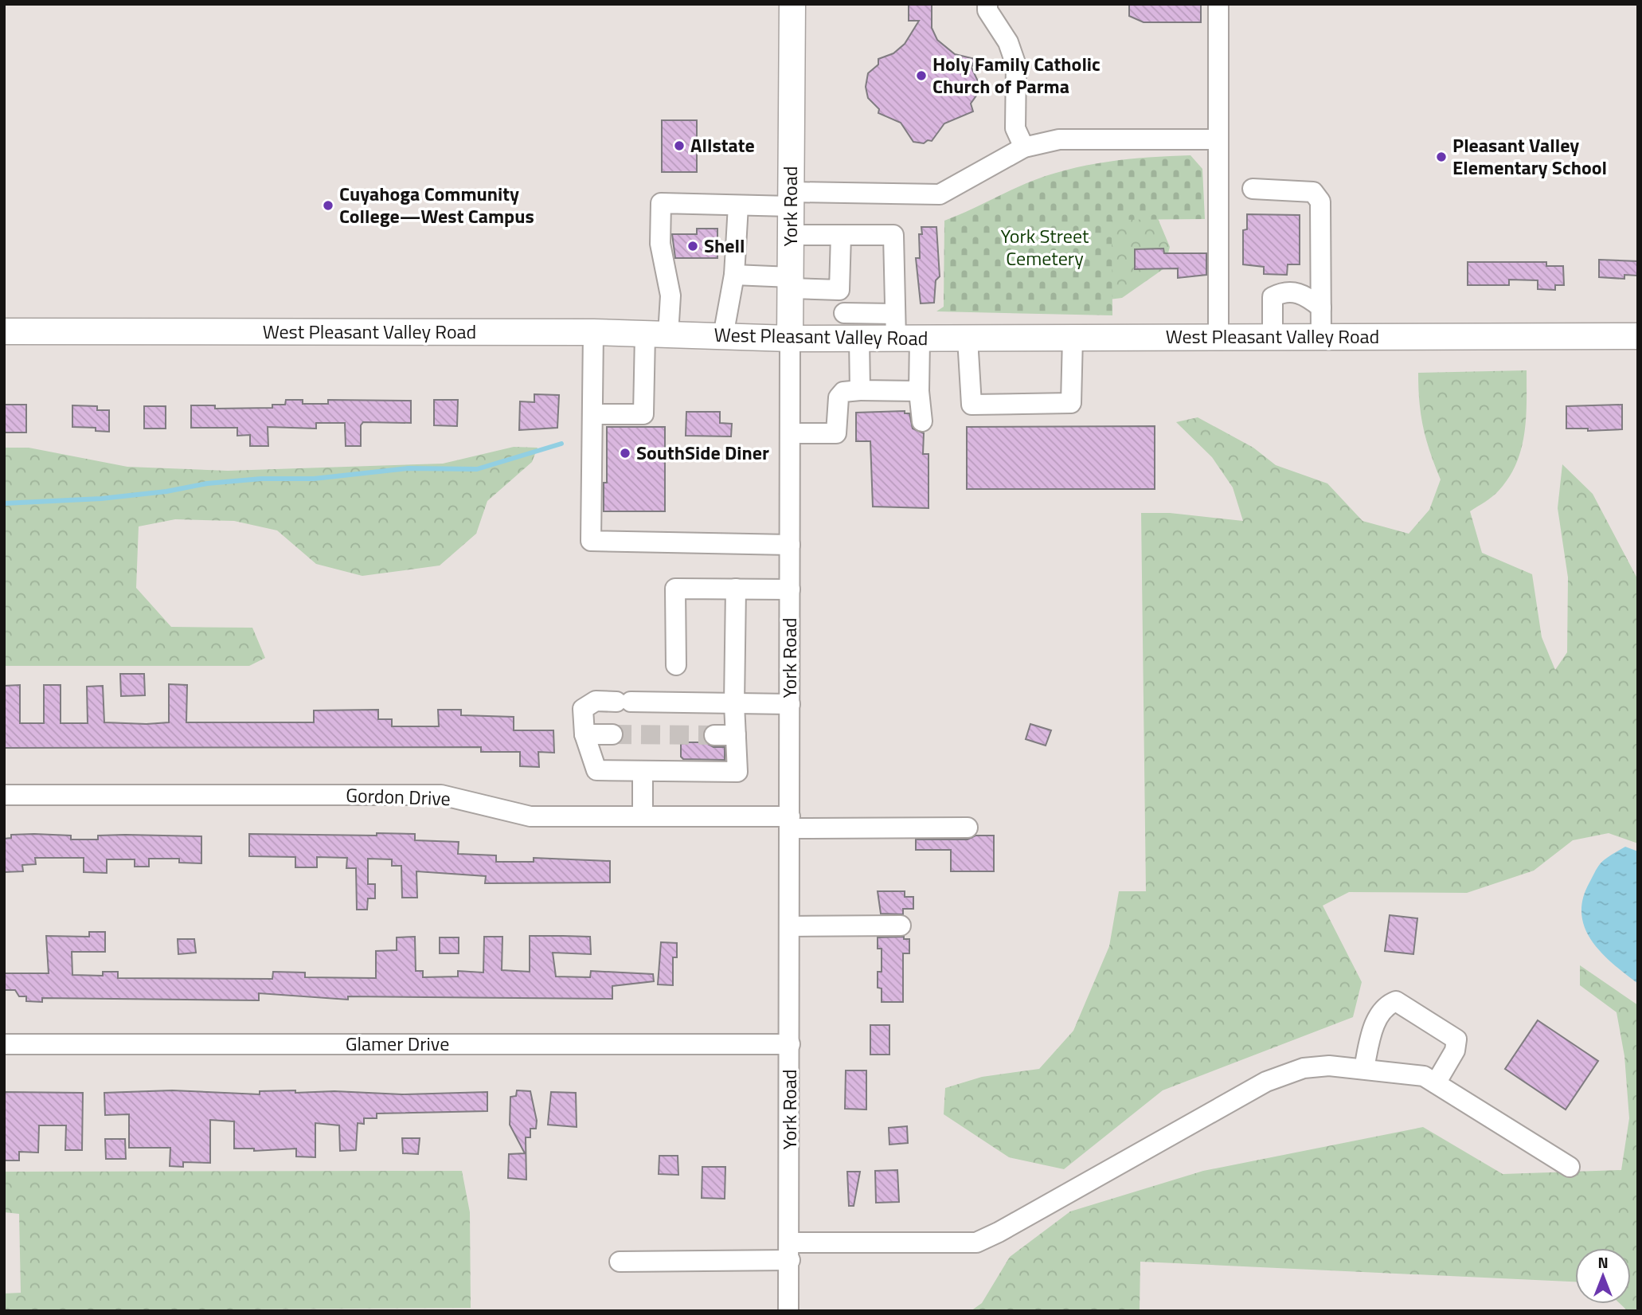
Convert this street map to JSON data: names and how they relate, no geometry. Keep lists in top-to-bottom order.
{
  "streets": {
    "main road": ["York Road", "West Pleasant Valley Road"],
    "street": ["Gordon Drive", "Glamer Drive"]
  },
  "crossings": [
    ["York Road", "West Pleasant Valley Road"],
    ["York Road", "Gordon Drive"],
    ["York Road", "Glamer Drive"]
  ],
  "parks": ["York Street Cemetery"],
  "places": [
    "Holy Family Catholic Church of Parma",
    "Allstate",
    "Pleasant Valley Elementary School",
    "Cuyahoga Community College—West Campus",
    "Shell",
    "SouthSide Diner"
  ],
  "north": "top"
}
